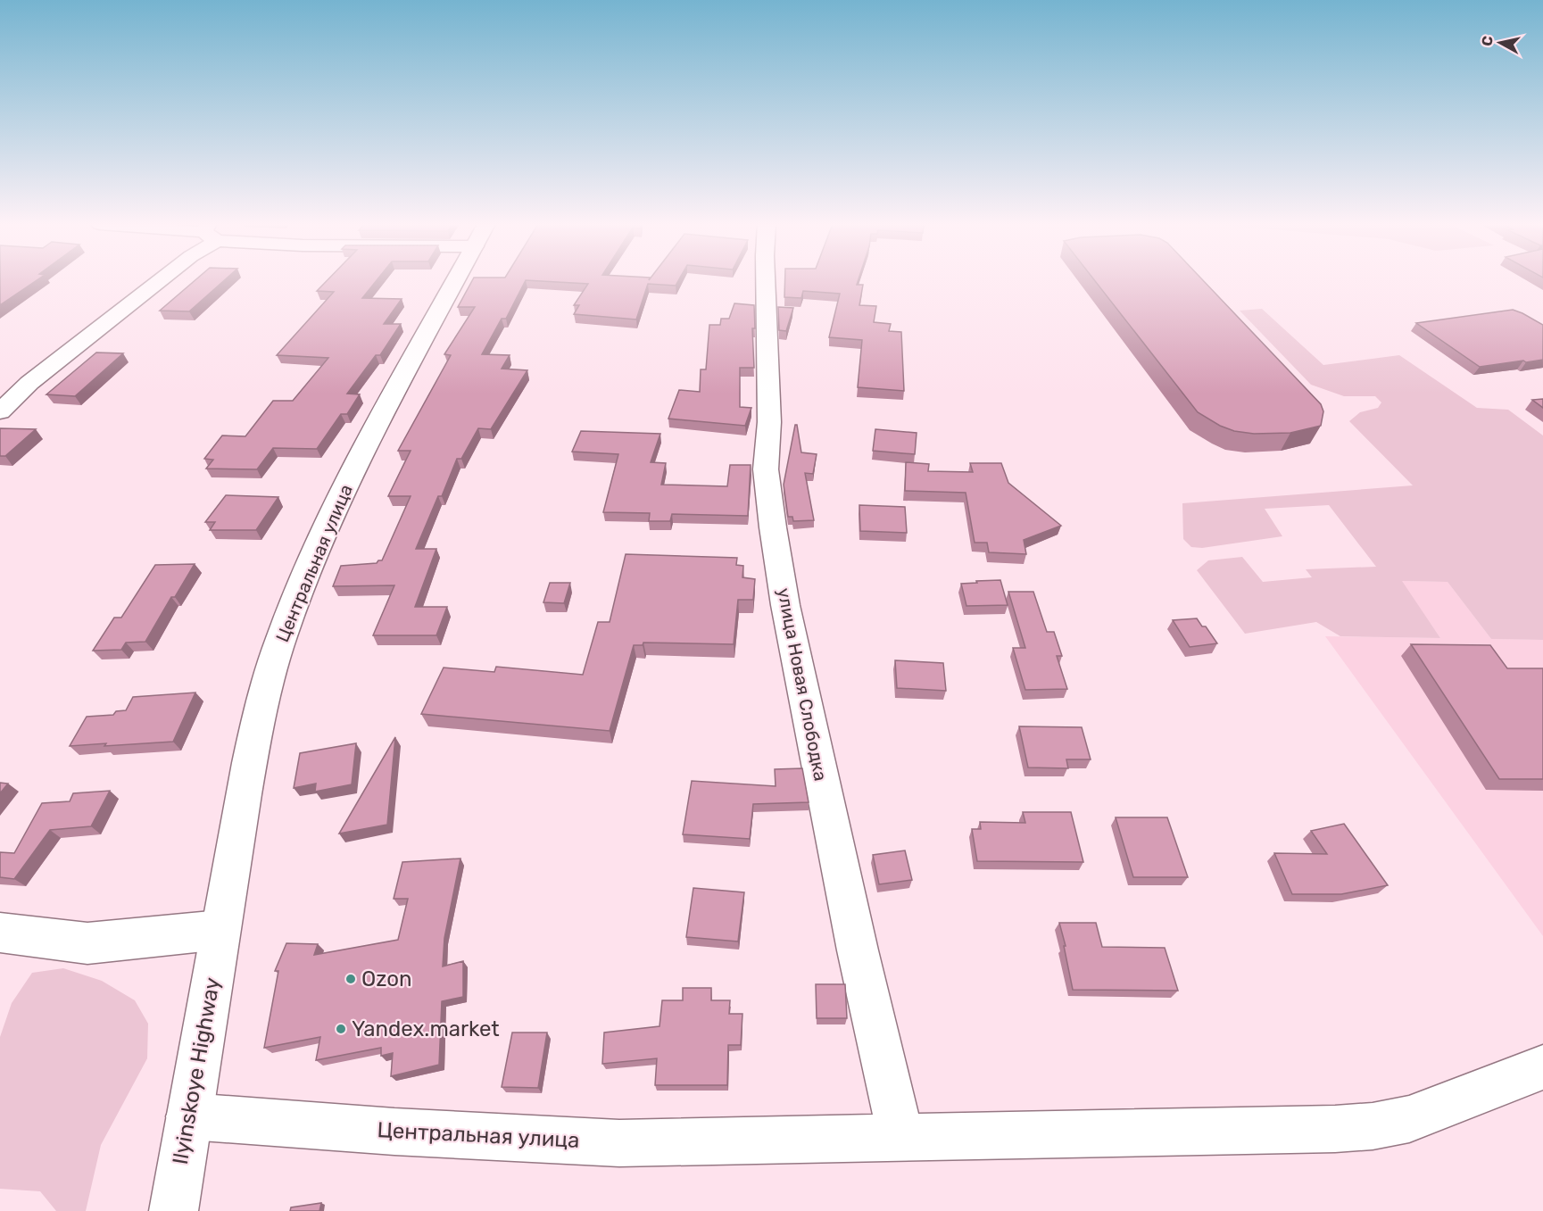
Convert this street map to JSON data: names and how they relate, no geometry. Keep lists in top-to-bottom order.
{
  "streets": {
    "street": ["Центральная улица", "улица Новая Слободка", "Ilyinskoye Highway"]
  },
  "crossings": [
    ["Центральная улица", "улица Новая Слободка"],
    ["Центральная улица", "Ilyinskoye Highway"]
  ],
  "places": ["Ozon", "Yandex.market"],
  "north": "left"
}
